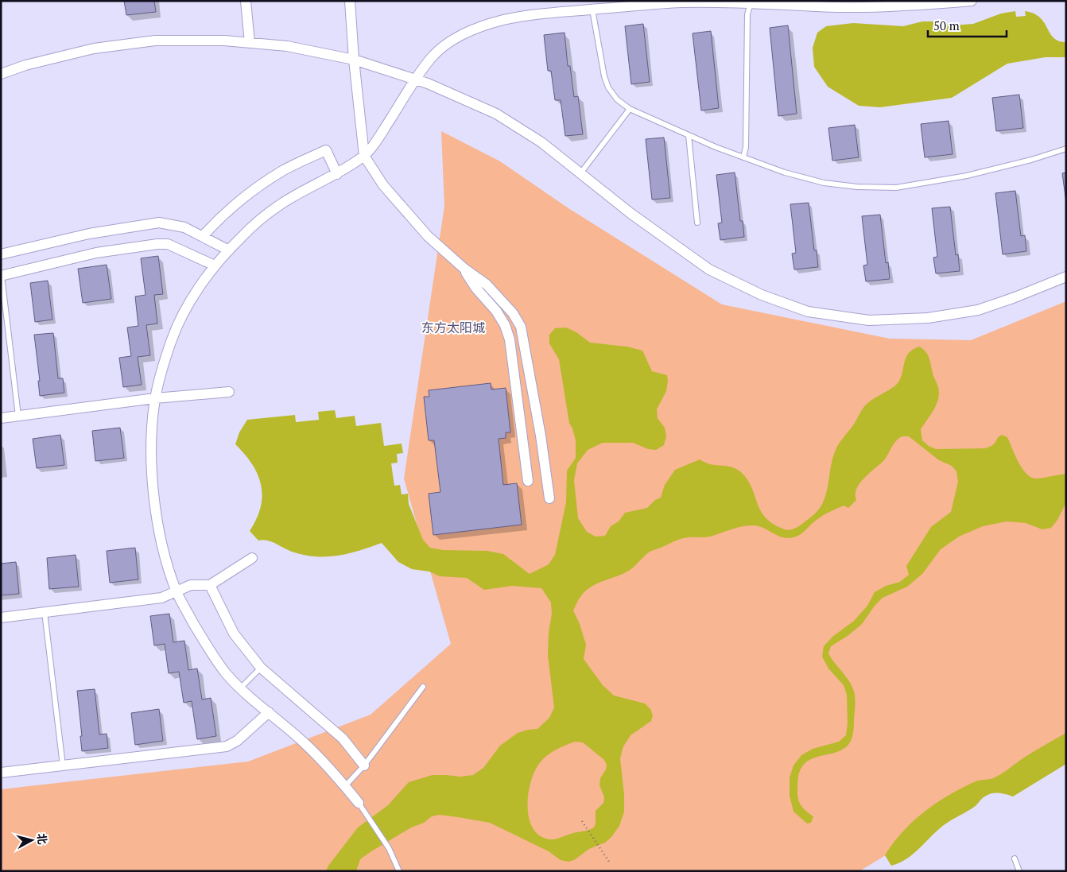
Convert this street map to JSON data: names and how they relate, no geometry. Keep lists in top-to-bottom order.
{
  "districts": ["东方太阳城"],
  "scale_bar": "50 m",
  "north": "right"
}
